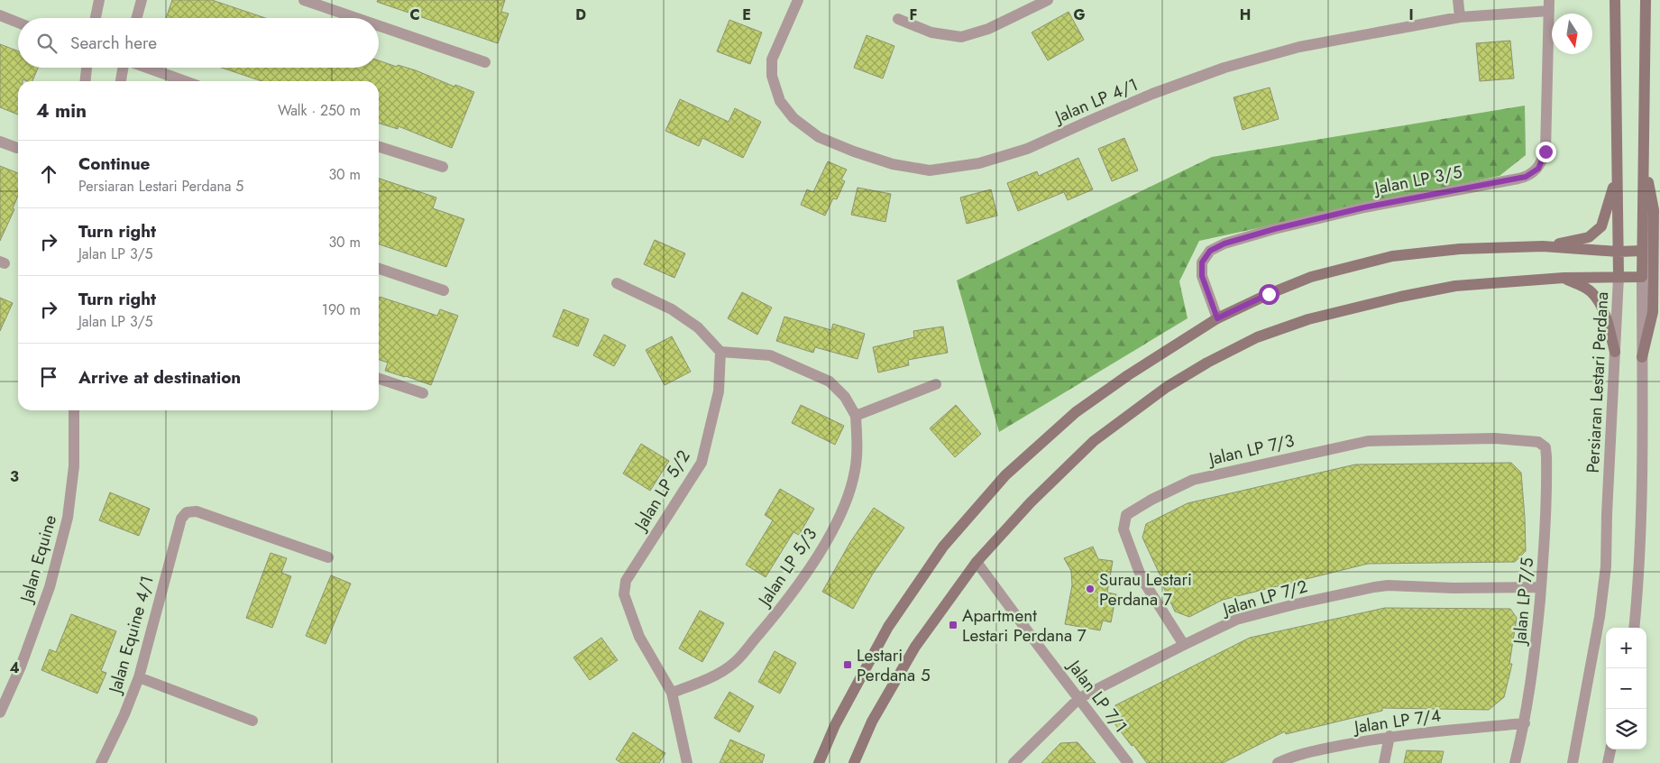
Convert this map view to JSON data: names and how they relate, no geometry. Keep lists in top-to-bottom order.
{
  "streets": {
    "main road": ["Persiaran Lestari Perdana"],
    "street": [
      "Jalan LP 4/1",
      "Jalan LP 3/5",
      "Jalan LP 7/3",
      "Jalan LP 5/2",
      "Jalan Equine",
      "Jalan LP 5/3",
      "Jalan LP 7/2",
      "Jalan LP 7/5",
      "Jalan Equine 4/1",
      "Jalan LP 7/1",
      "Jalan LP 7/4"
    ]
  },
  "crossings": [
    ["Jalan LP 4/1", "Jalan LP 3/5"],
    ["Jalan LP 7/3", "Jalan LP 7/2"],
    ["Jalan LP 7/3", "Jalan LP 7/5"],
    ["Jalan LP 5/2", "Jalan LP 5/3"],
    ["Jalan LP 7/2", "Jalan LP 7/5"],
    ["Jalan LP 7/2", "Jalan LP 7/1"],
    ["Jalan LP 7/5", "Jalan LP 7/4"]
  ],
  "places": {
    "other": ["Surau Lestari Perdana 7"],
    "transit": ["Apartment Lestari Perdana 7", "Lestari Perdana 5"]
  },
  "north": "bottom",
  "page": {
    "search": "Search here",
    "heading": ["4 min", "Walk · 250 m"],
    "list": [
      ["Continue", "Persiaran Lestari Perdana 5", "30 m"],
      ["Turn right", "Jalan LP 3/5", "30 m"],
      ["Turn right", "Jalan LP 3/5", "190 m"],
      "Arrive at destination"
    ],
    "map_buttons": ["+", "−"]
  },
  "grid": {
    "columns": [
      "C",
      "D",
      "E",
      "F",
      "G",
      "H",
      "I"
    ],
    "rows": ["3", "4"]
  }
}
